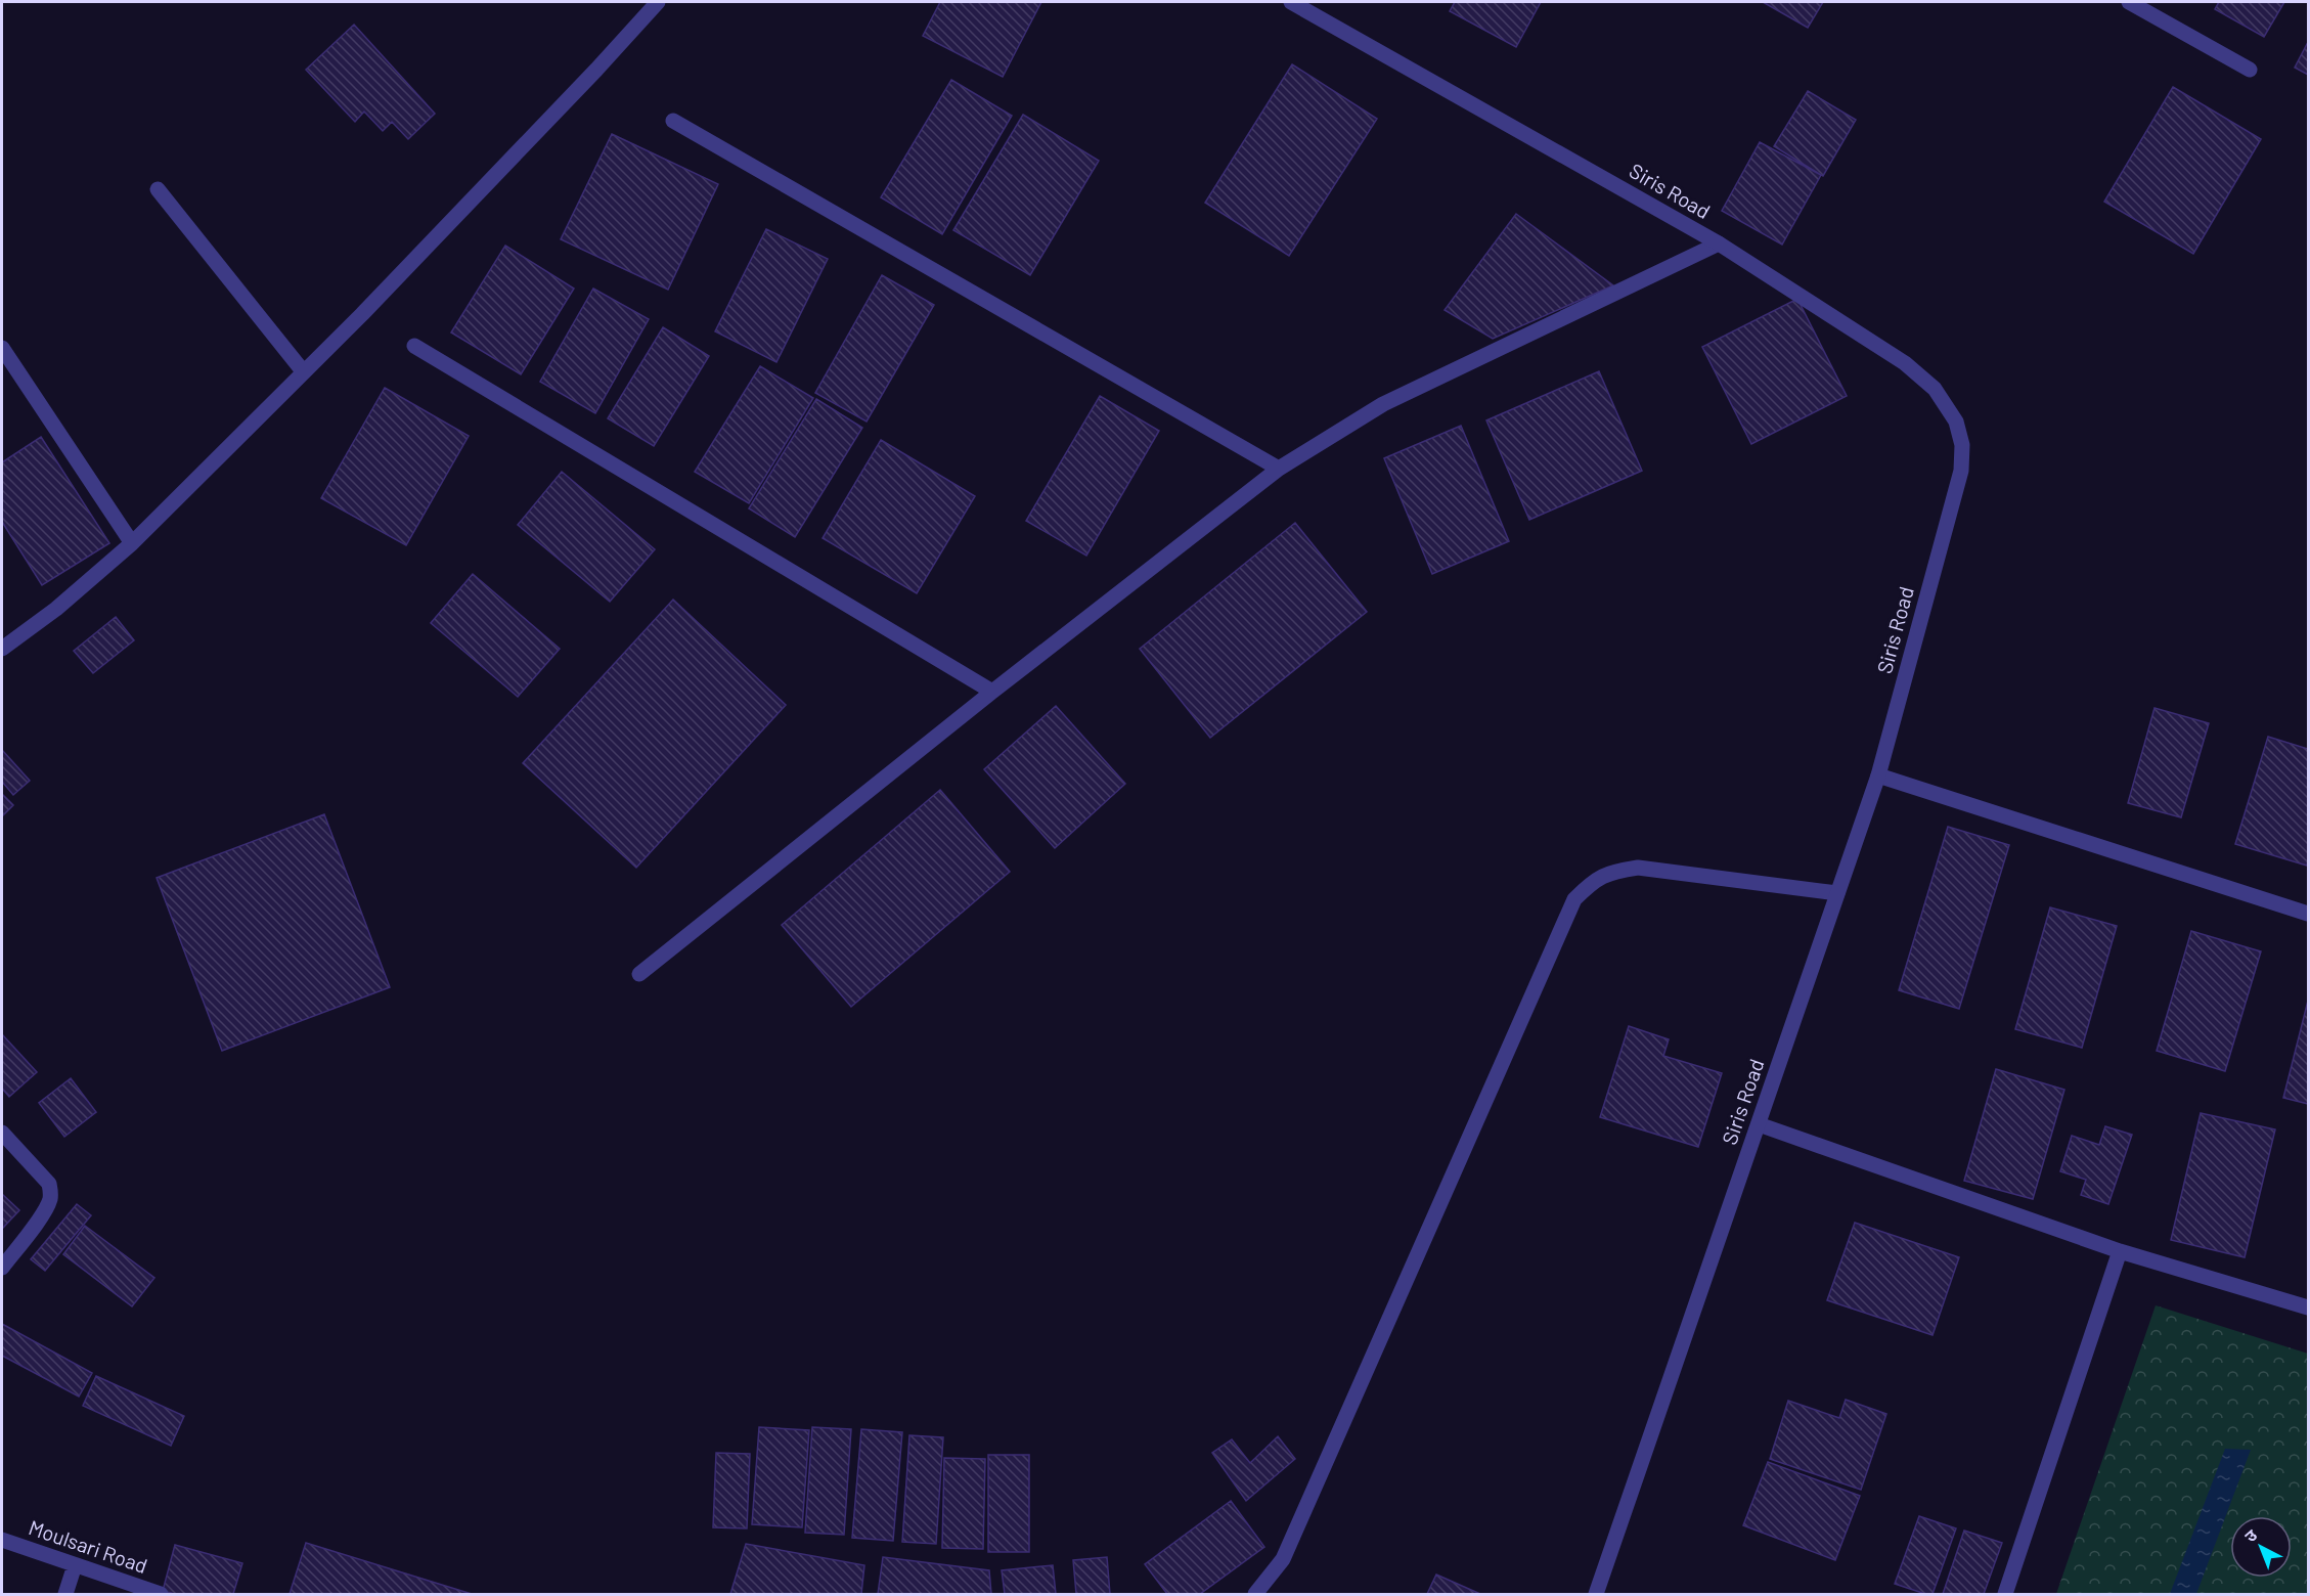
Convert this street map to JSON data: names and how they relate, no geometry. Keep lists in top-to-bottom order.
{
  "streets": {
    "street": ["Siris Road", "Moulsari Road"]
  },
  "north": "top left"
}
